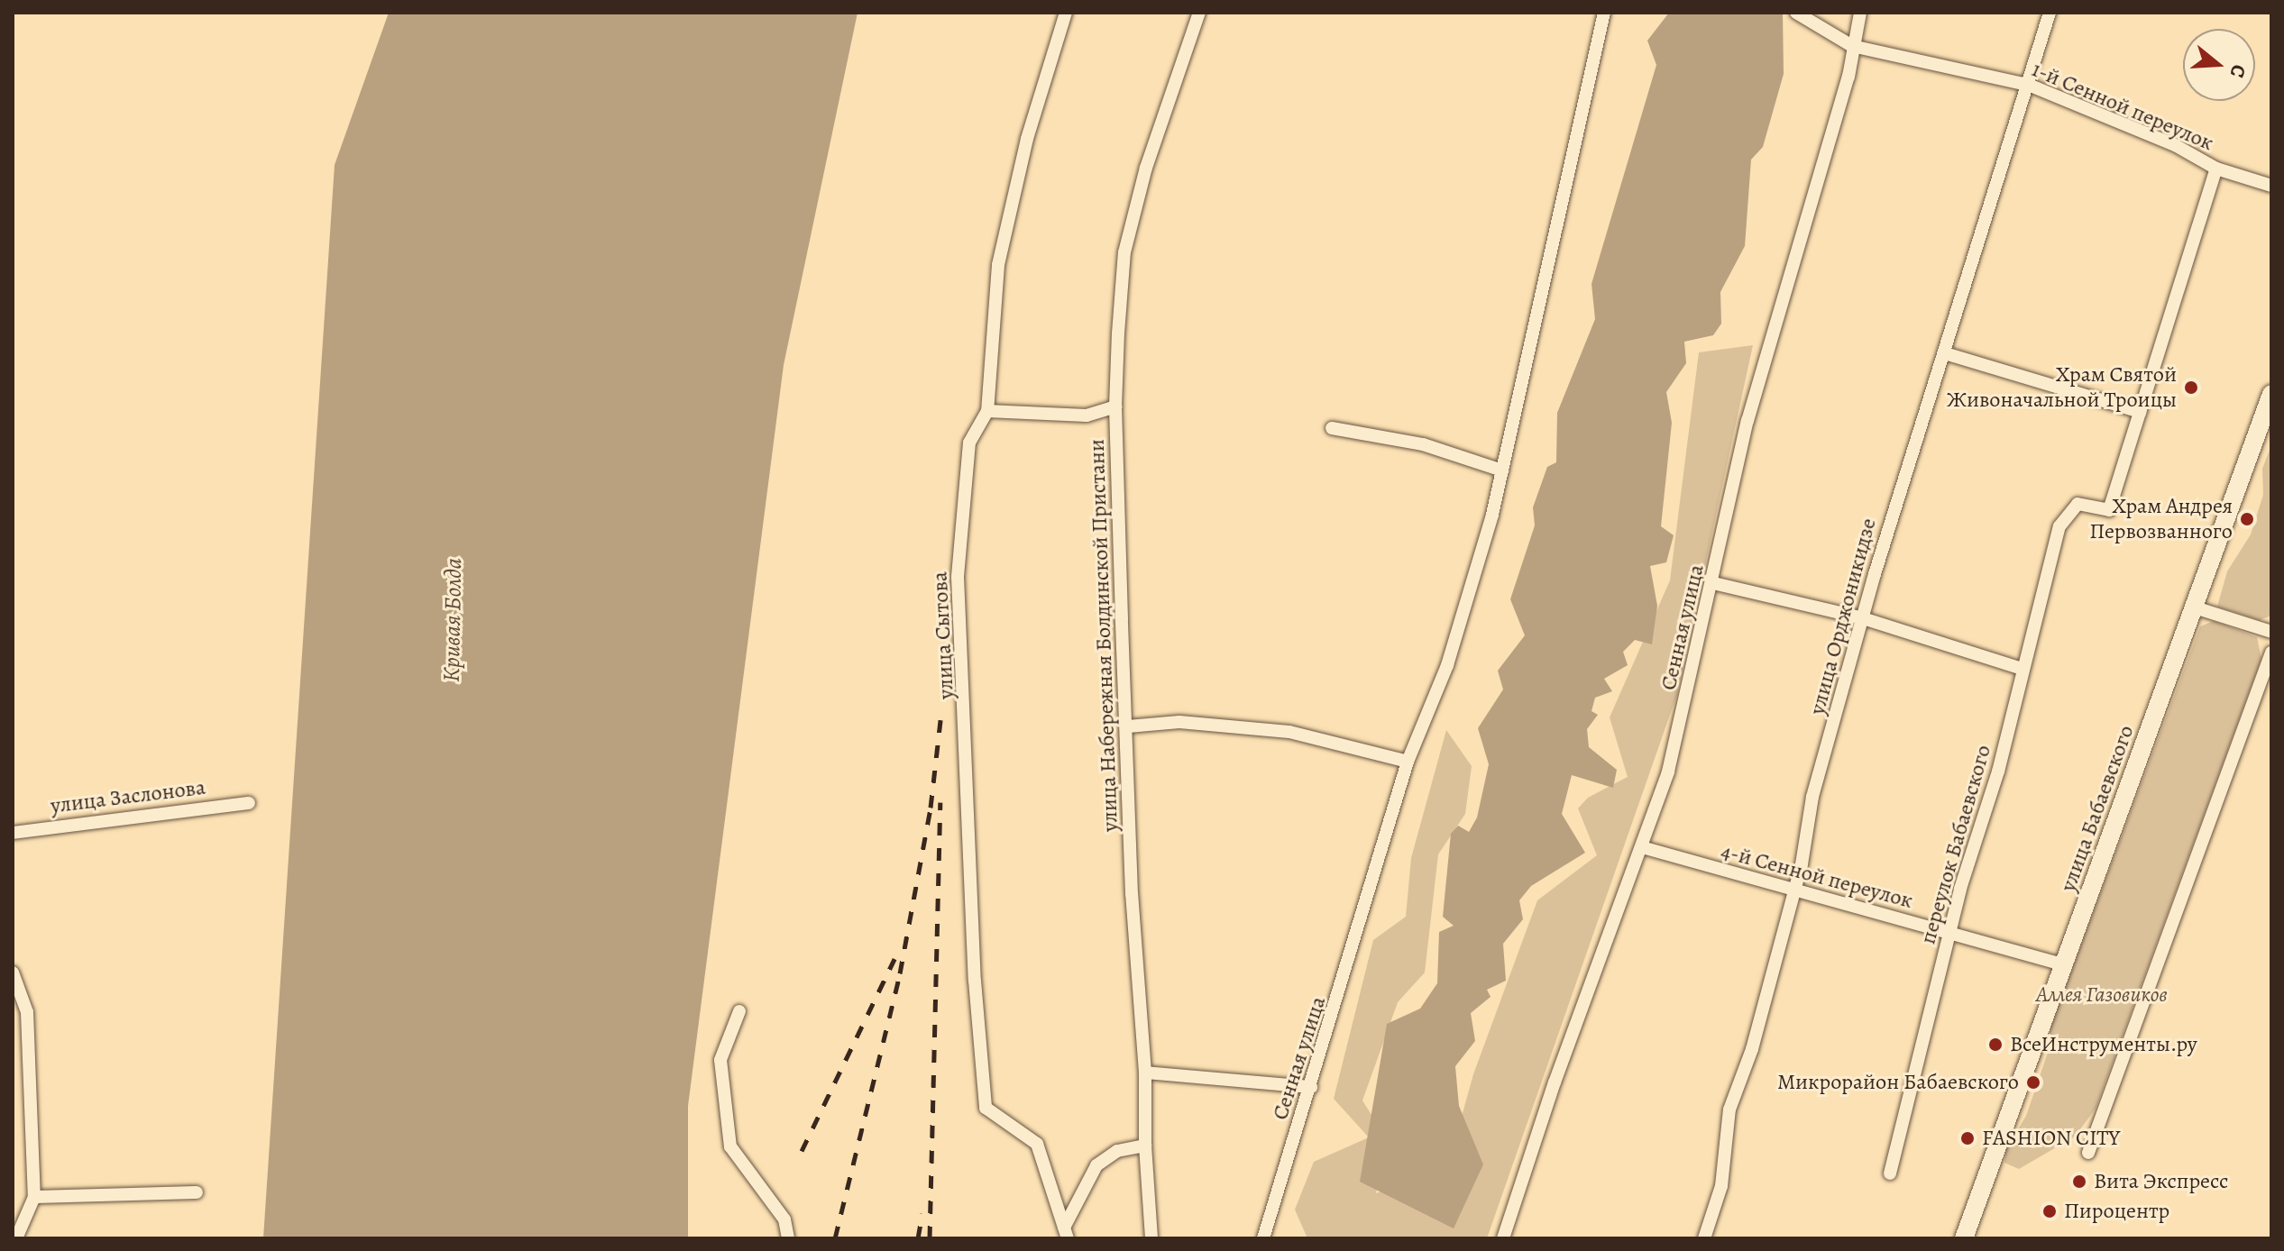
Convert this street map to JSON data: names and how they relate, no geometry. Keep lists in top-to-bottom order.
{
  "streets": {
    "main road": ["улица Бабаевского"],
    "street": [
      "1-й Сенной переулок",
      "улица Орджоникидзе",
      "Сенная улица",
      "улица Сытова",
      "улица Набережная Болдинской Пристани",
      "улица Заслонова",
      "переулок Бабаевского",
      "4-й Сенной переулок"
    ]
  },
  "crossings": [
    ["1-й Сенной переулок", "улица Орджоникидзе"],
    ["1-й Сенной переулок", "Сенная улица"],
    ["улица Орджоникидзе", "4-й Сенной переулок"],
    ["Сенная улица", "4-й Сенной переулок"],
    ["улица Бабаевского", "4-й Сенной переулок"],
    ["переулок Бабаевского", "4-й Сенной переулок"]
  ],
  "water": ["Кривая Болда"],
  "parks": ["Аллея Газовиков"],
  "places": [
    "Храм Святой Живоначальной Троицы",
    "Храм Андрея Первозванного",
    "ВсеИнструменты.ру",
    "Микрорайон Бабаевского",
    "FASHION CITY",
    "Вита Экспресс",
    "Пироцентр"
  ],
  "north": "right"
}
